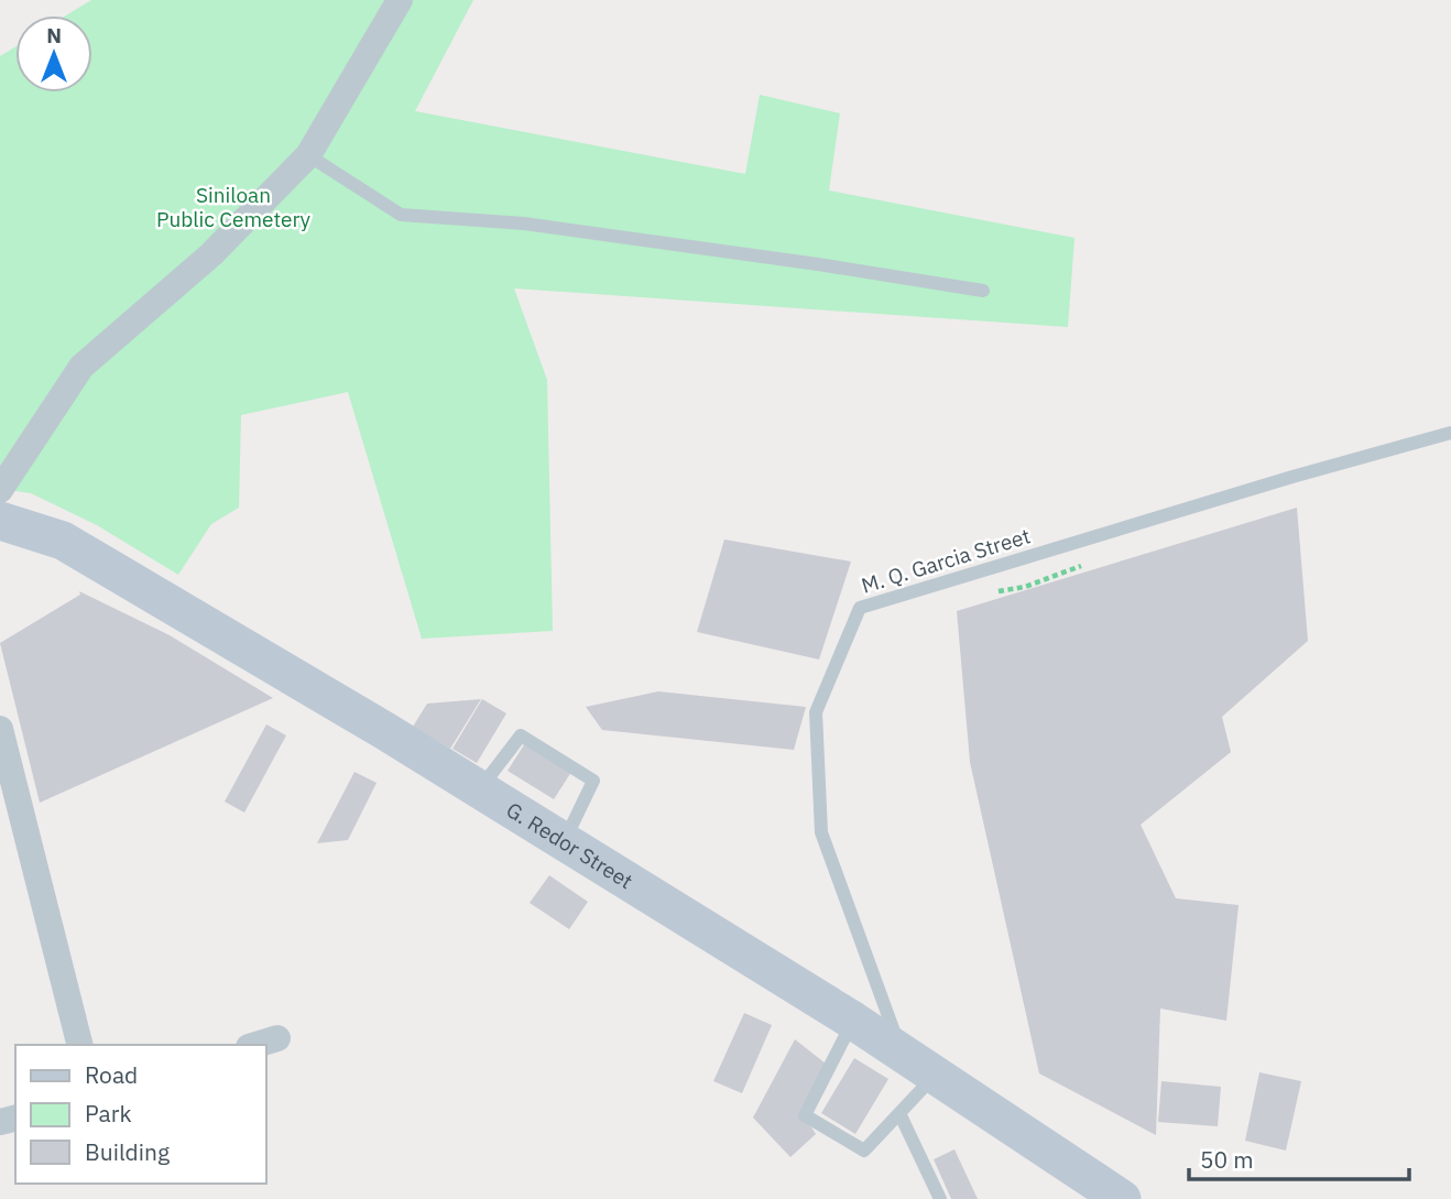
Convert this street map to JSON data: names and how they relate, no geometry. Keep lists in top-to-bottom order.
{
  "streets": {
    "main road": ["G. Redor Street"],
    "lane": ["M. Q. Garcia Street"]
  },
  "crossings": [
    ["M. Q. Garcia Street", "G. Redor Street"]
  ],
  "parks": ["Siniloan Public Cemetery"],
  "legend": ["Road", "Park", "Building"],
  "scale_bar": "50 m",
  "north": "top"
}
